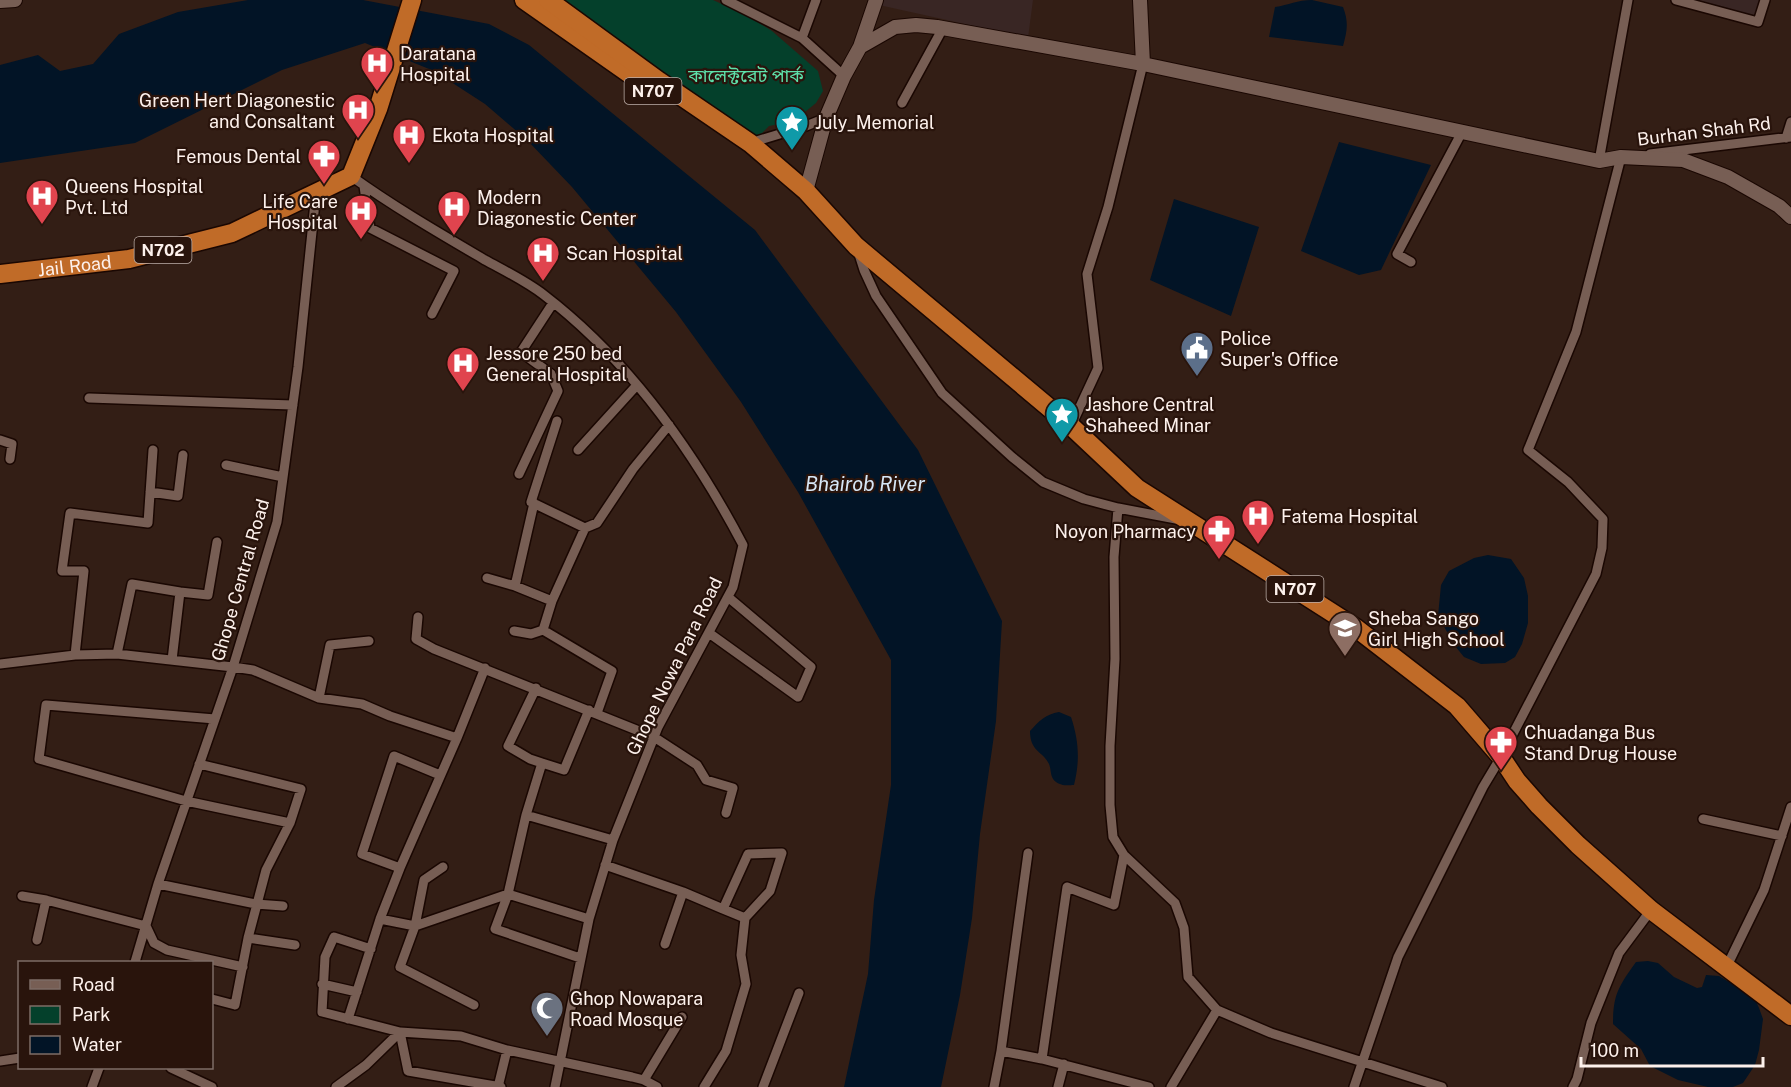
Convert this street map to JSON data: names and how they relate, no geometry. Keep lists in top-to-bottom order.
{
  "streets": {
    "highway": ["N707", "N702", "Jail Road"],
    "street": ["Burhan Shah Rd", "Ghope Central Road", "Ghope Nowa Para Road"]
  },
  "crossings": [
    ["N702", "Jail Road"],
    ["N702", "Ghope Central Road"],
    ["N702", "Ghope Nowa Para Road"],
    ["Jail Road", "Ghope Central Road"]
  ],
  "water": ["Bhairob River"],
  "parks": ["কালেক্টরেট পার্ক"],
  "places": {
    "hospital": [
      "Daratana Hospital",
      "Green Hert Diagonestic and Consaltant",
      "Ekota Hospital",
      "Queens Hospital Pvt. Ltd",
      "Modern Diagonestic Center",
      "Life Care Hospital",
      "Scan Hospital",
      "Jessore 250 bed General Hospital",
      "Fatema Hospital"
    ],
    "place": ["July_Memorial", "Jashore Central Shaheed Minar"],
    "pharmacy": ["Femous Dental", "Noyon Pharmacy", "Chuadanga Bus Stand Drug House"],
    "public building": ["Police Super's Office"],
    "school or university": ["Sheba Sango Girl High School"],
    "mosque": ["Ghop Nowapara Road Mosque"]
  },
  "legend": ["Road", "Park", "Water"],
  "scale_bar": "100 m"
}
